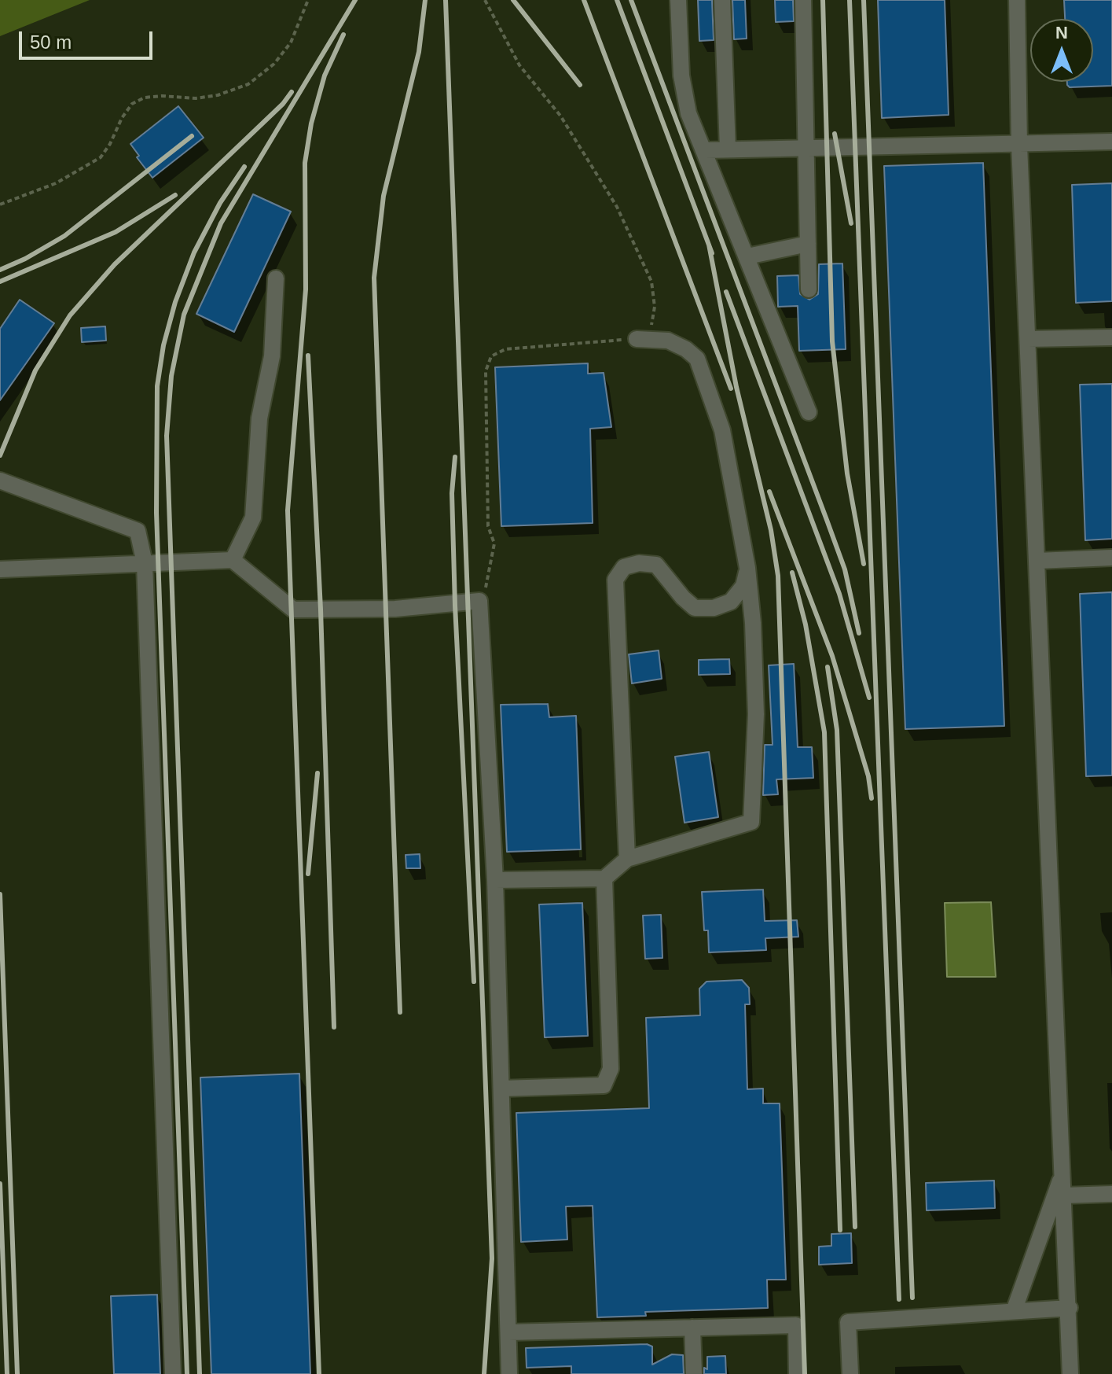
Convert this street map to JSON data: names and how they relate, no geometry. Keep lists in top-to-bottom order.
{
  "scale_bar": "50 m",
  "north": "top"
}
